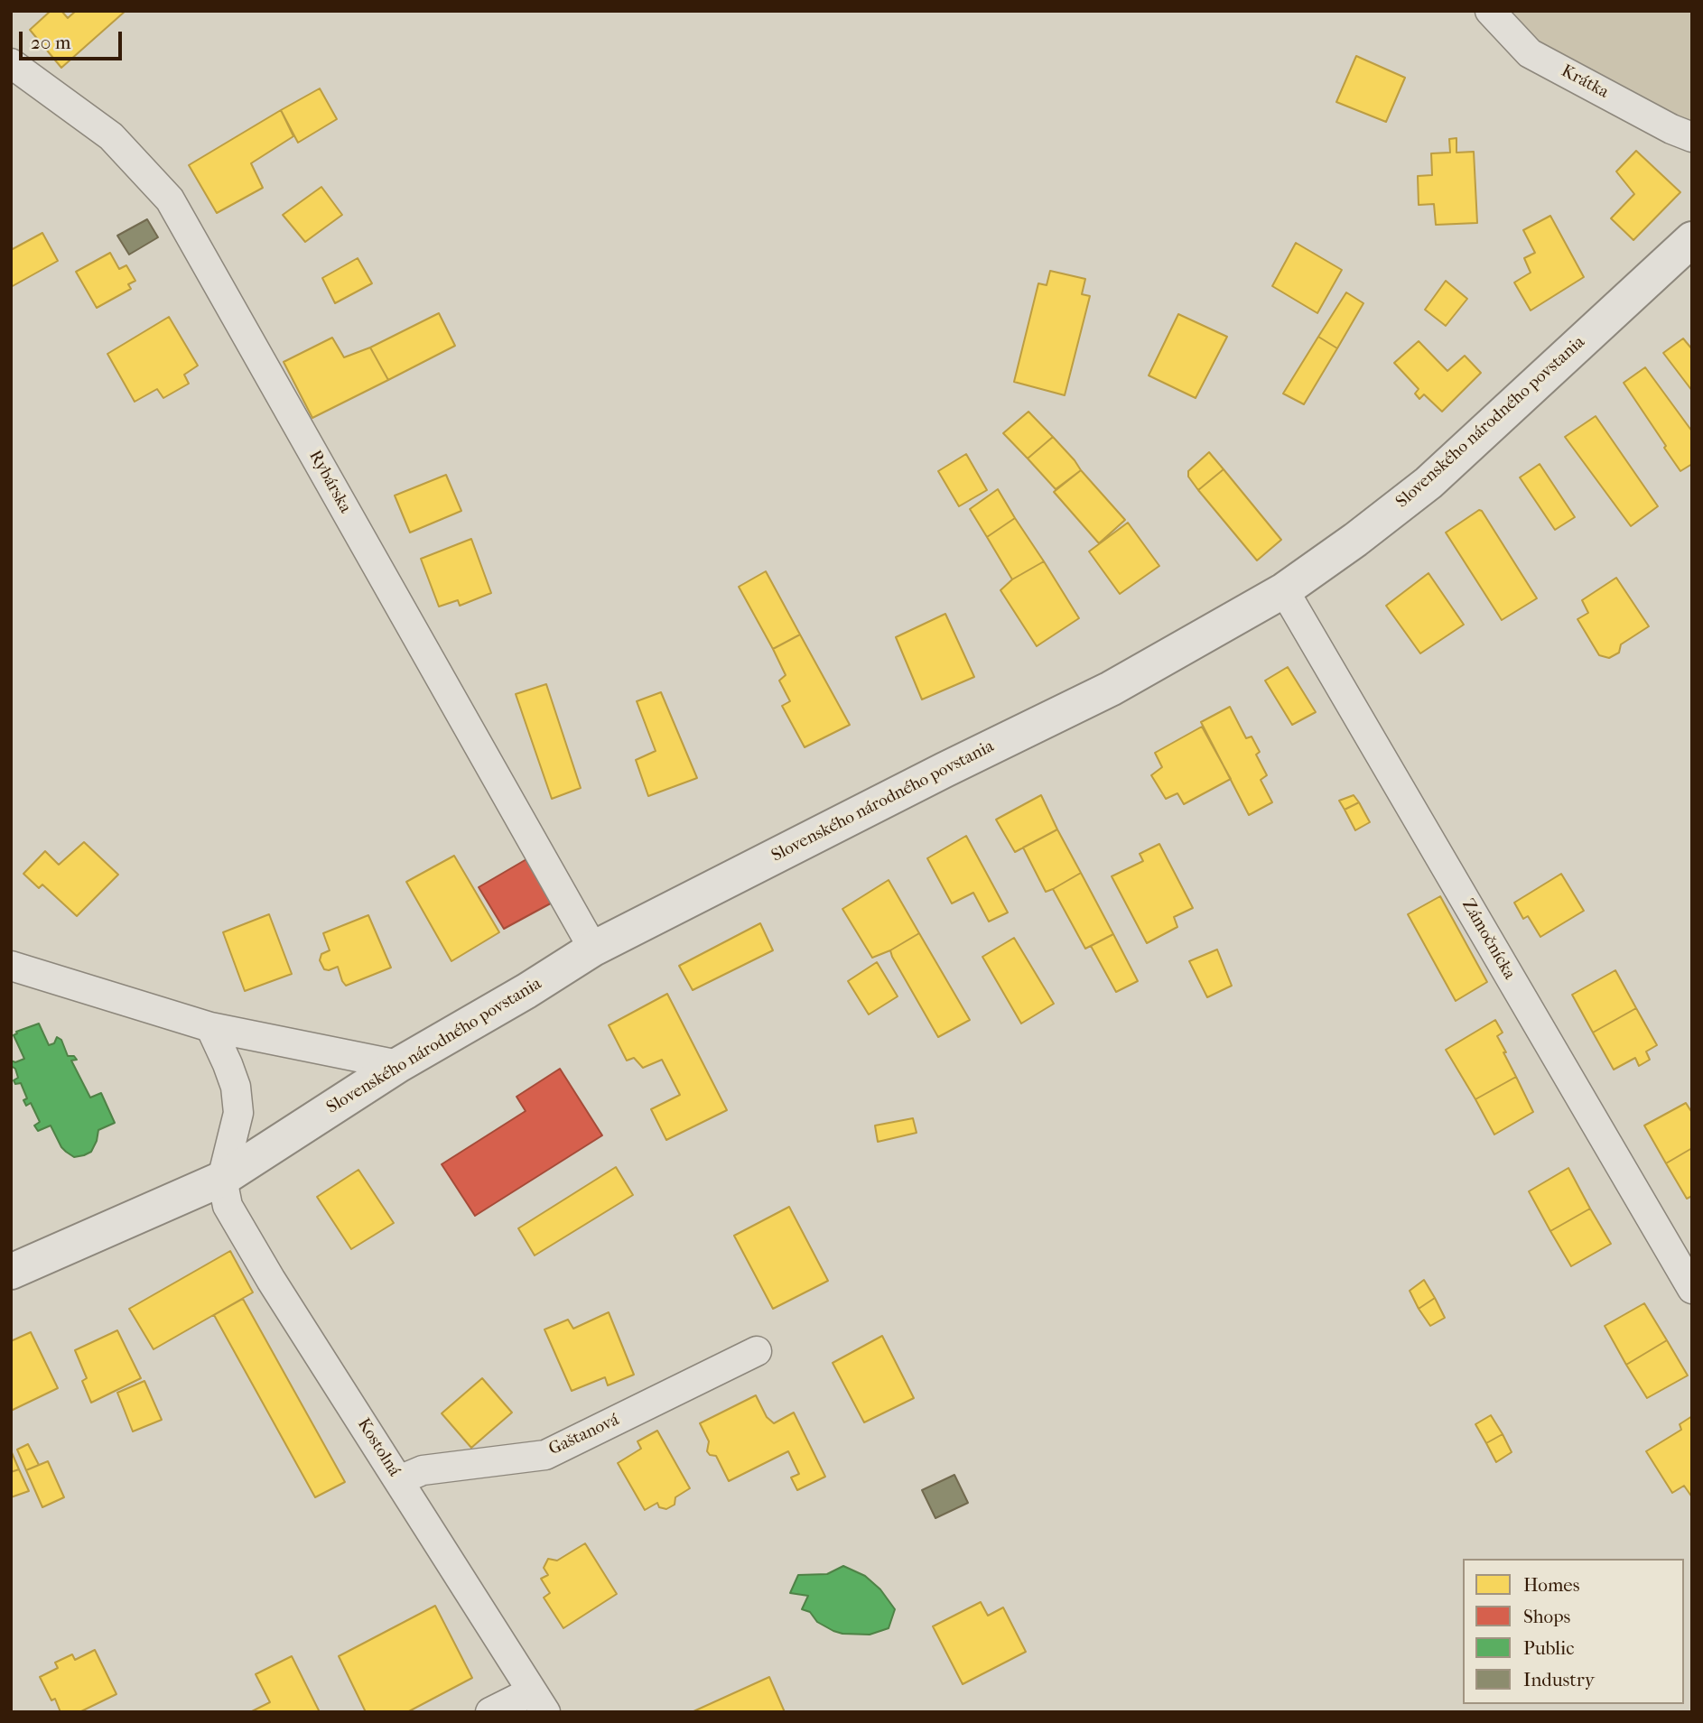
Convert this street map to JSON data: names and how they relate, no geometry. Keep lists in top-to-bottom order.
{
  "streets": {
    "street": [
      "Krátka",
      "Slovenského národného povstania",
      "Rybárska",
      "Zámočnícka",
      "Gaštanová",
      "Kostolná"
    ]
  },
  "crossings": [
    ["Slovenského národného povstania", "Rybárska"],
    ["Slovenského národného povstania", "Zámočnícka"],
    ["Slovenského národného povstania", "Kostolná"],
    ["Gaštanová", "Kostolná"]
  ],
  "legend": [
    "Homes",
    "Shops",
    "Public",
    "Industry"
  ],
  "scale_bar": "20 m"
}
